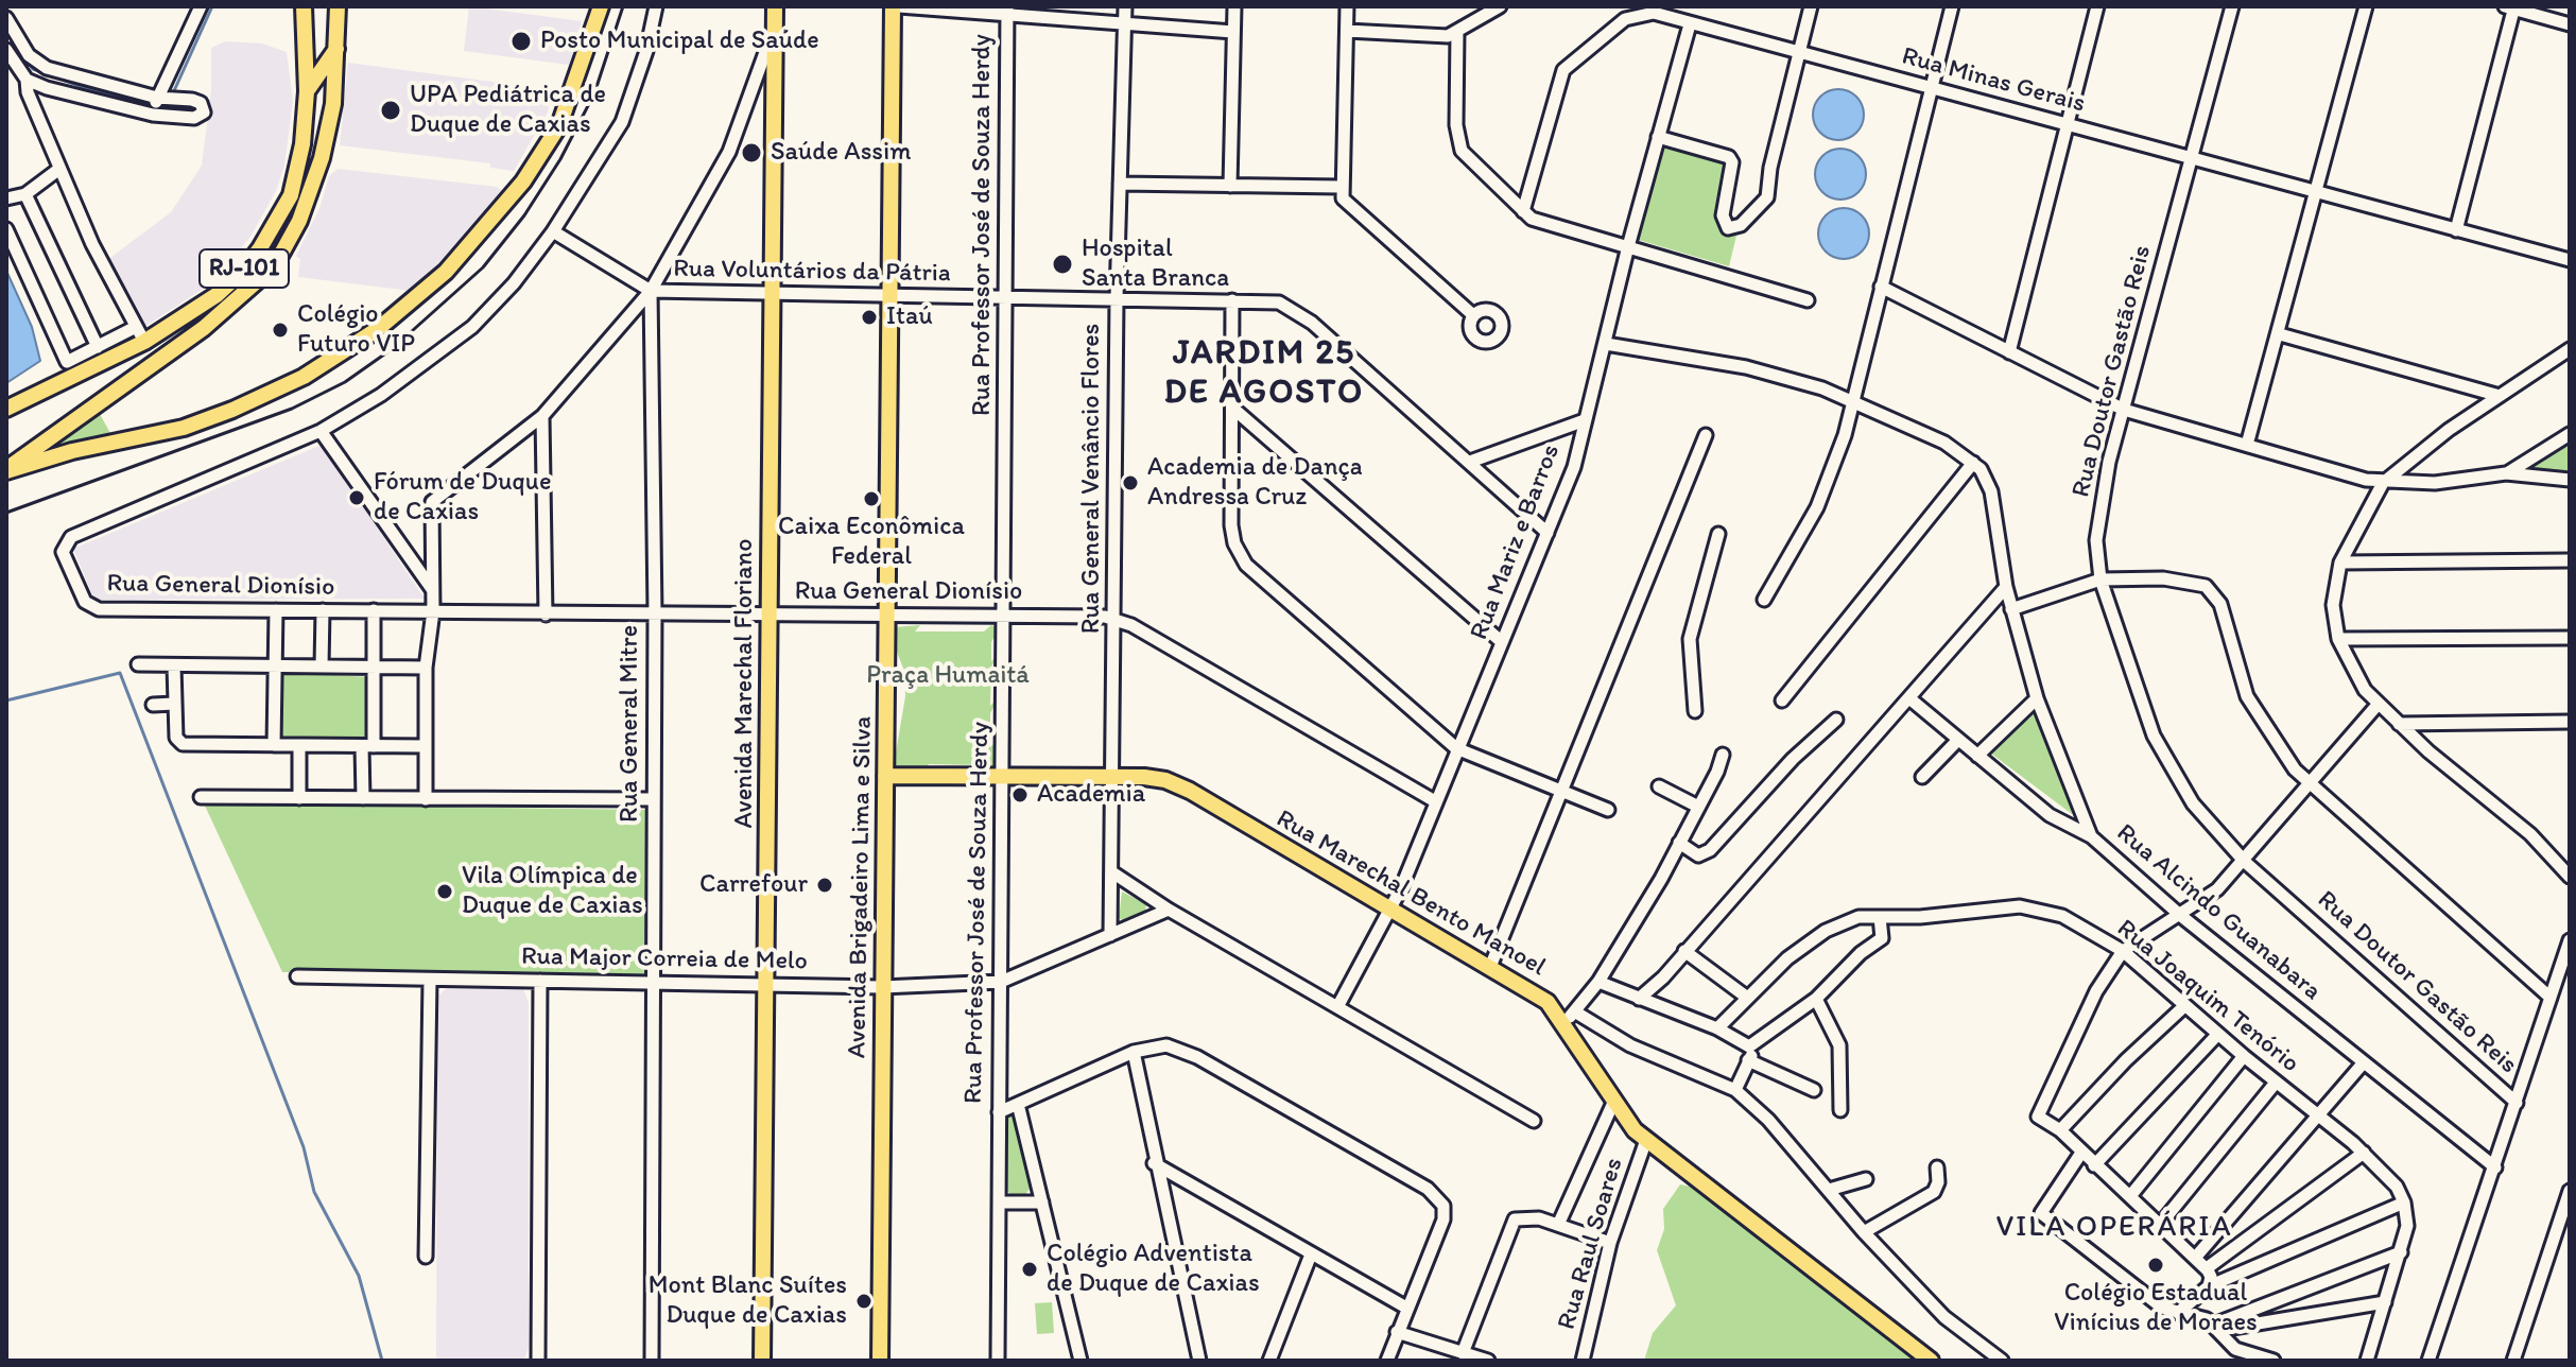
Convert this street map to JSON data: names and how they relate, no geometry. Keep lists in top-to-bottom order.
{
  "streets": {
    "main road": [
      "RJ-101",
      "Avenida Marechal Floriano",
      "Avenida Brigadeiro Lima e Silva",
      "Rua Marechal Bento Manoel"
    ],
    "street": [
      "Rua Minas Gerais",
      "Rua Professor José de Souza Herdy",
      "Rua Voluntários da Pátria",
      "Rua Doutor Gastão Reis",
      "Rua General Venâncio Flores",
      "Rua Mariz e Barros",
      "Rua General Dionísio",
      "Rua General Mitre",
      "Rua Alcindo Guanabara",
      "Rua Major Correia de Melo",
      "Rua Joaquim Tenório",
      "Rua Raul Soares"
    ]
  },
  "crossings": [
    ["Rua Minas Gerais", "Rua Doutor Gastão Reis"],
    ["Rua Minas Gerais", "Rua Mariz e Barros"],
    ["Rua Professor José de Souza Herdy", "Rua Voluntários da Pátria"],
    ["Rua Professor José de Souza Herdy", "Rua General Dionísio"],
    ["Rua Professor José de Souza Herdy", "Rua Marechal Bento Manoel"],
    ["Rua Professor José de Souza Herdy", "Rua Major Correia de Melo"],
    ["Rua Voluntários da Pátria", "Rua General Venâncio Flores"],
    ["Rua Voluntários da Pátria", "Rua Mariz e Barros"],
    ["Rua Voluntários da Pátria", "Avenida Marechal Floriano"],
    ["Rua Voluntários da Pátria", "Rua General Mitre"],
    ["Rua Voluntários da Pátria", "Avenida Brigadeiro Lima e Silva"],
    ["Rua General Venâncio Flores", "Rua General Dionísio"],
    ["Rua General Venâncio Flores", "Rua Marechal Bento Manoel"],
    ["Rua General Venâncio Flores", "Rua Major Correia de Melo"],
    ["Rua Mariz e Barros", "Rua General Dionísio"],
    ["Rua Mariz e Barros", "Rua Marechal Bento Manoel"],
    ["Rua General Dionísio", "Avenida Marechal Floriano"],
    ["Rua General Dionísio", "Rua General Mitre"],
    ["Rua General Dionísio", "Avenida Brigadeiro Lima e Silva"],
    ["Avenida Marechal Floriano", "Rua Major Correia de Melo"],
    ["Rua General Mitre", "Rua Major Correia de Melo"],
    ["Avenida Brigadeiro Lima e Silva", "Rua Marechal Bento Manoel"],
    ["Avenida Brigadeiro Lima e Silva", "Rua Major Correia de Melo"],
    ["Rua Marechal Bento Manoel", "Rua Raul Soares"]
  ],
  "districts": ["JARDIM 25 DE AGOSTO", "VILA OPERÁRIA"],
  "parks": ["Praça Humaitá"],
  "places": [
    "Posto Municipal de Saúde",
    "UPA Pediátrica de Duque de Caxias",
    "Saúde Assim",
    "Hospital Santa Branca",
    "Itaú",
    "Colégio Futuro VIP",
    "Academia de Dança Andressa Cruz",
    "Fórum de Duque de Caxias",
    "Caixa Econômica Federal",
    "Academia",
    "Carrefour",
    "Vila Olímpica de Duque de Caxias",
    "Colégio Estadual Vinícius de Moraes",
    "Colégio Adventista de Duque de Caxias",
    "Mont Blanc Suítes Duque de Caxias"
  ]
}
